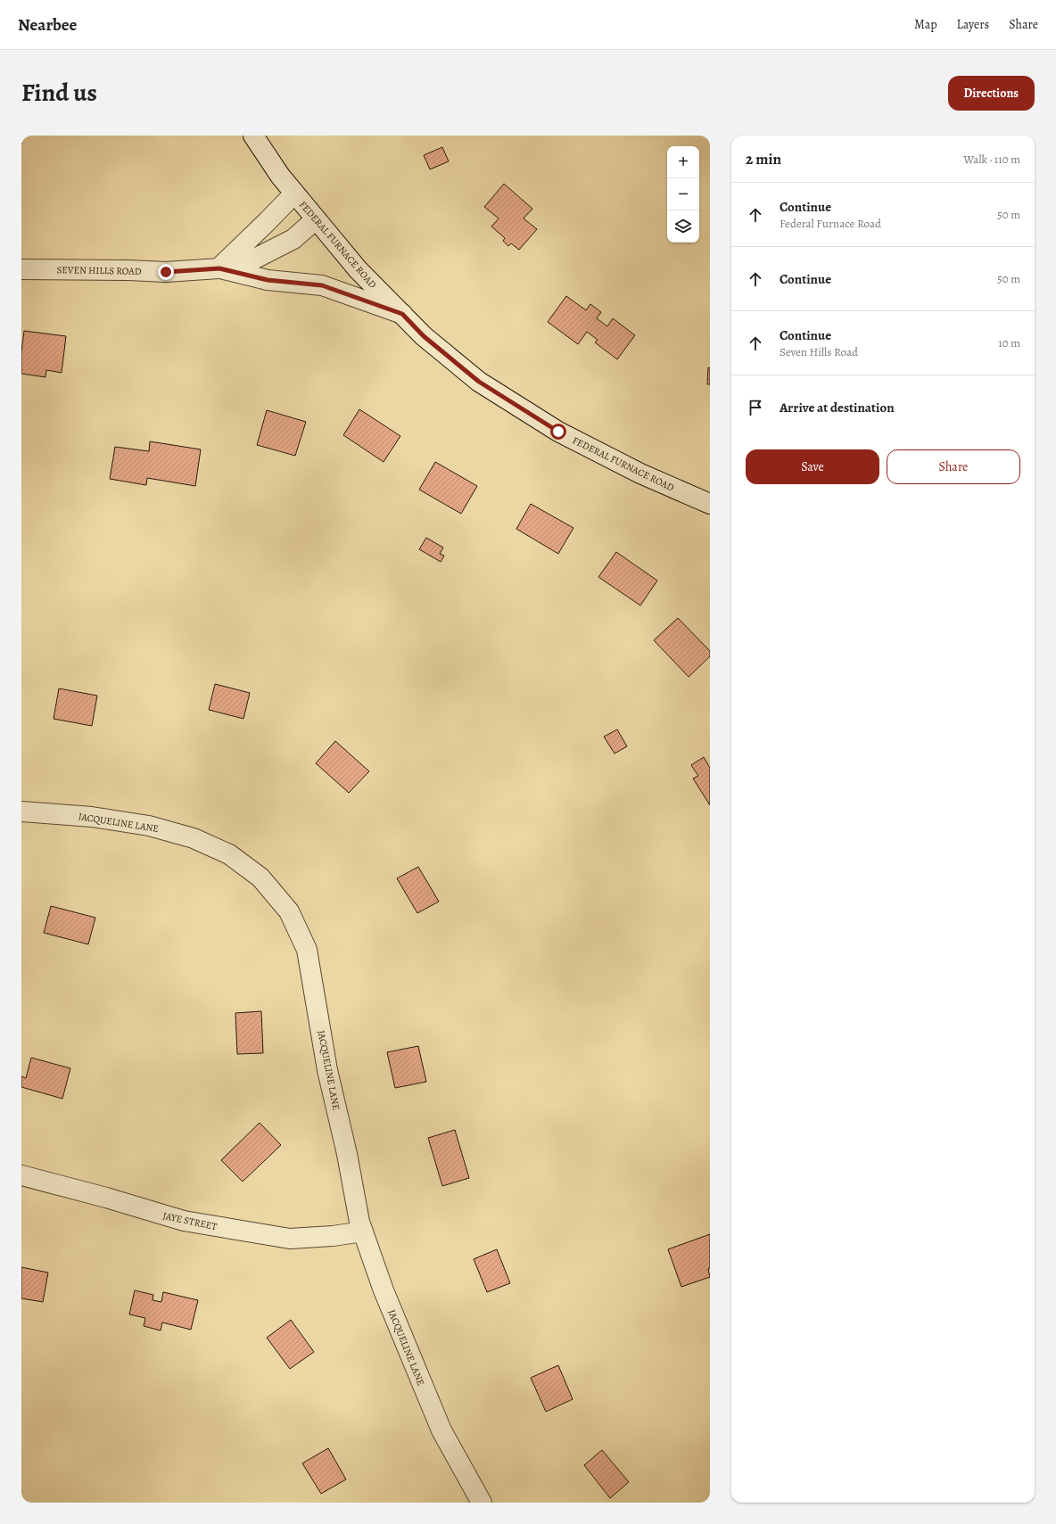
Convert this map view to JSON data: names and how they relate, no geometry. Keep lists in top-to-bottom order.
{
  "streets": {
    "street": [
      "FEDERAL FURNACE ROAD",
      "SEVEN HILLS ROAD",
      "JACQUELINE LANE",
      "JAYE STREET"
    ]
  },
  "crossings": [
    ["FEDERAL FURNACE ROAD", "SEVEN HILLS ROAD"],
    ["JACQUELINE LANE", "JAYE STREET"]
  ],
  "page": {
    "header": "Nearbee",
    "nav": ["Map", "Layers", "Share"],
    "title": "Find us",
    "buttons": [
      "Directions",
      ["Save", "Share"]
    ],
    "heading": ["2 min", "Walk · 110 m"],
    "map_buttons": ["+", "−"],
    "list": [
      ["Continue", "Federal Furnace Road", "50 m"],
      ["Continue", "50 m"],
      ["Continue", "Seven Hills Road", "10 m"],
      "Arrive at destination"
    ]
  }
}
